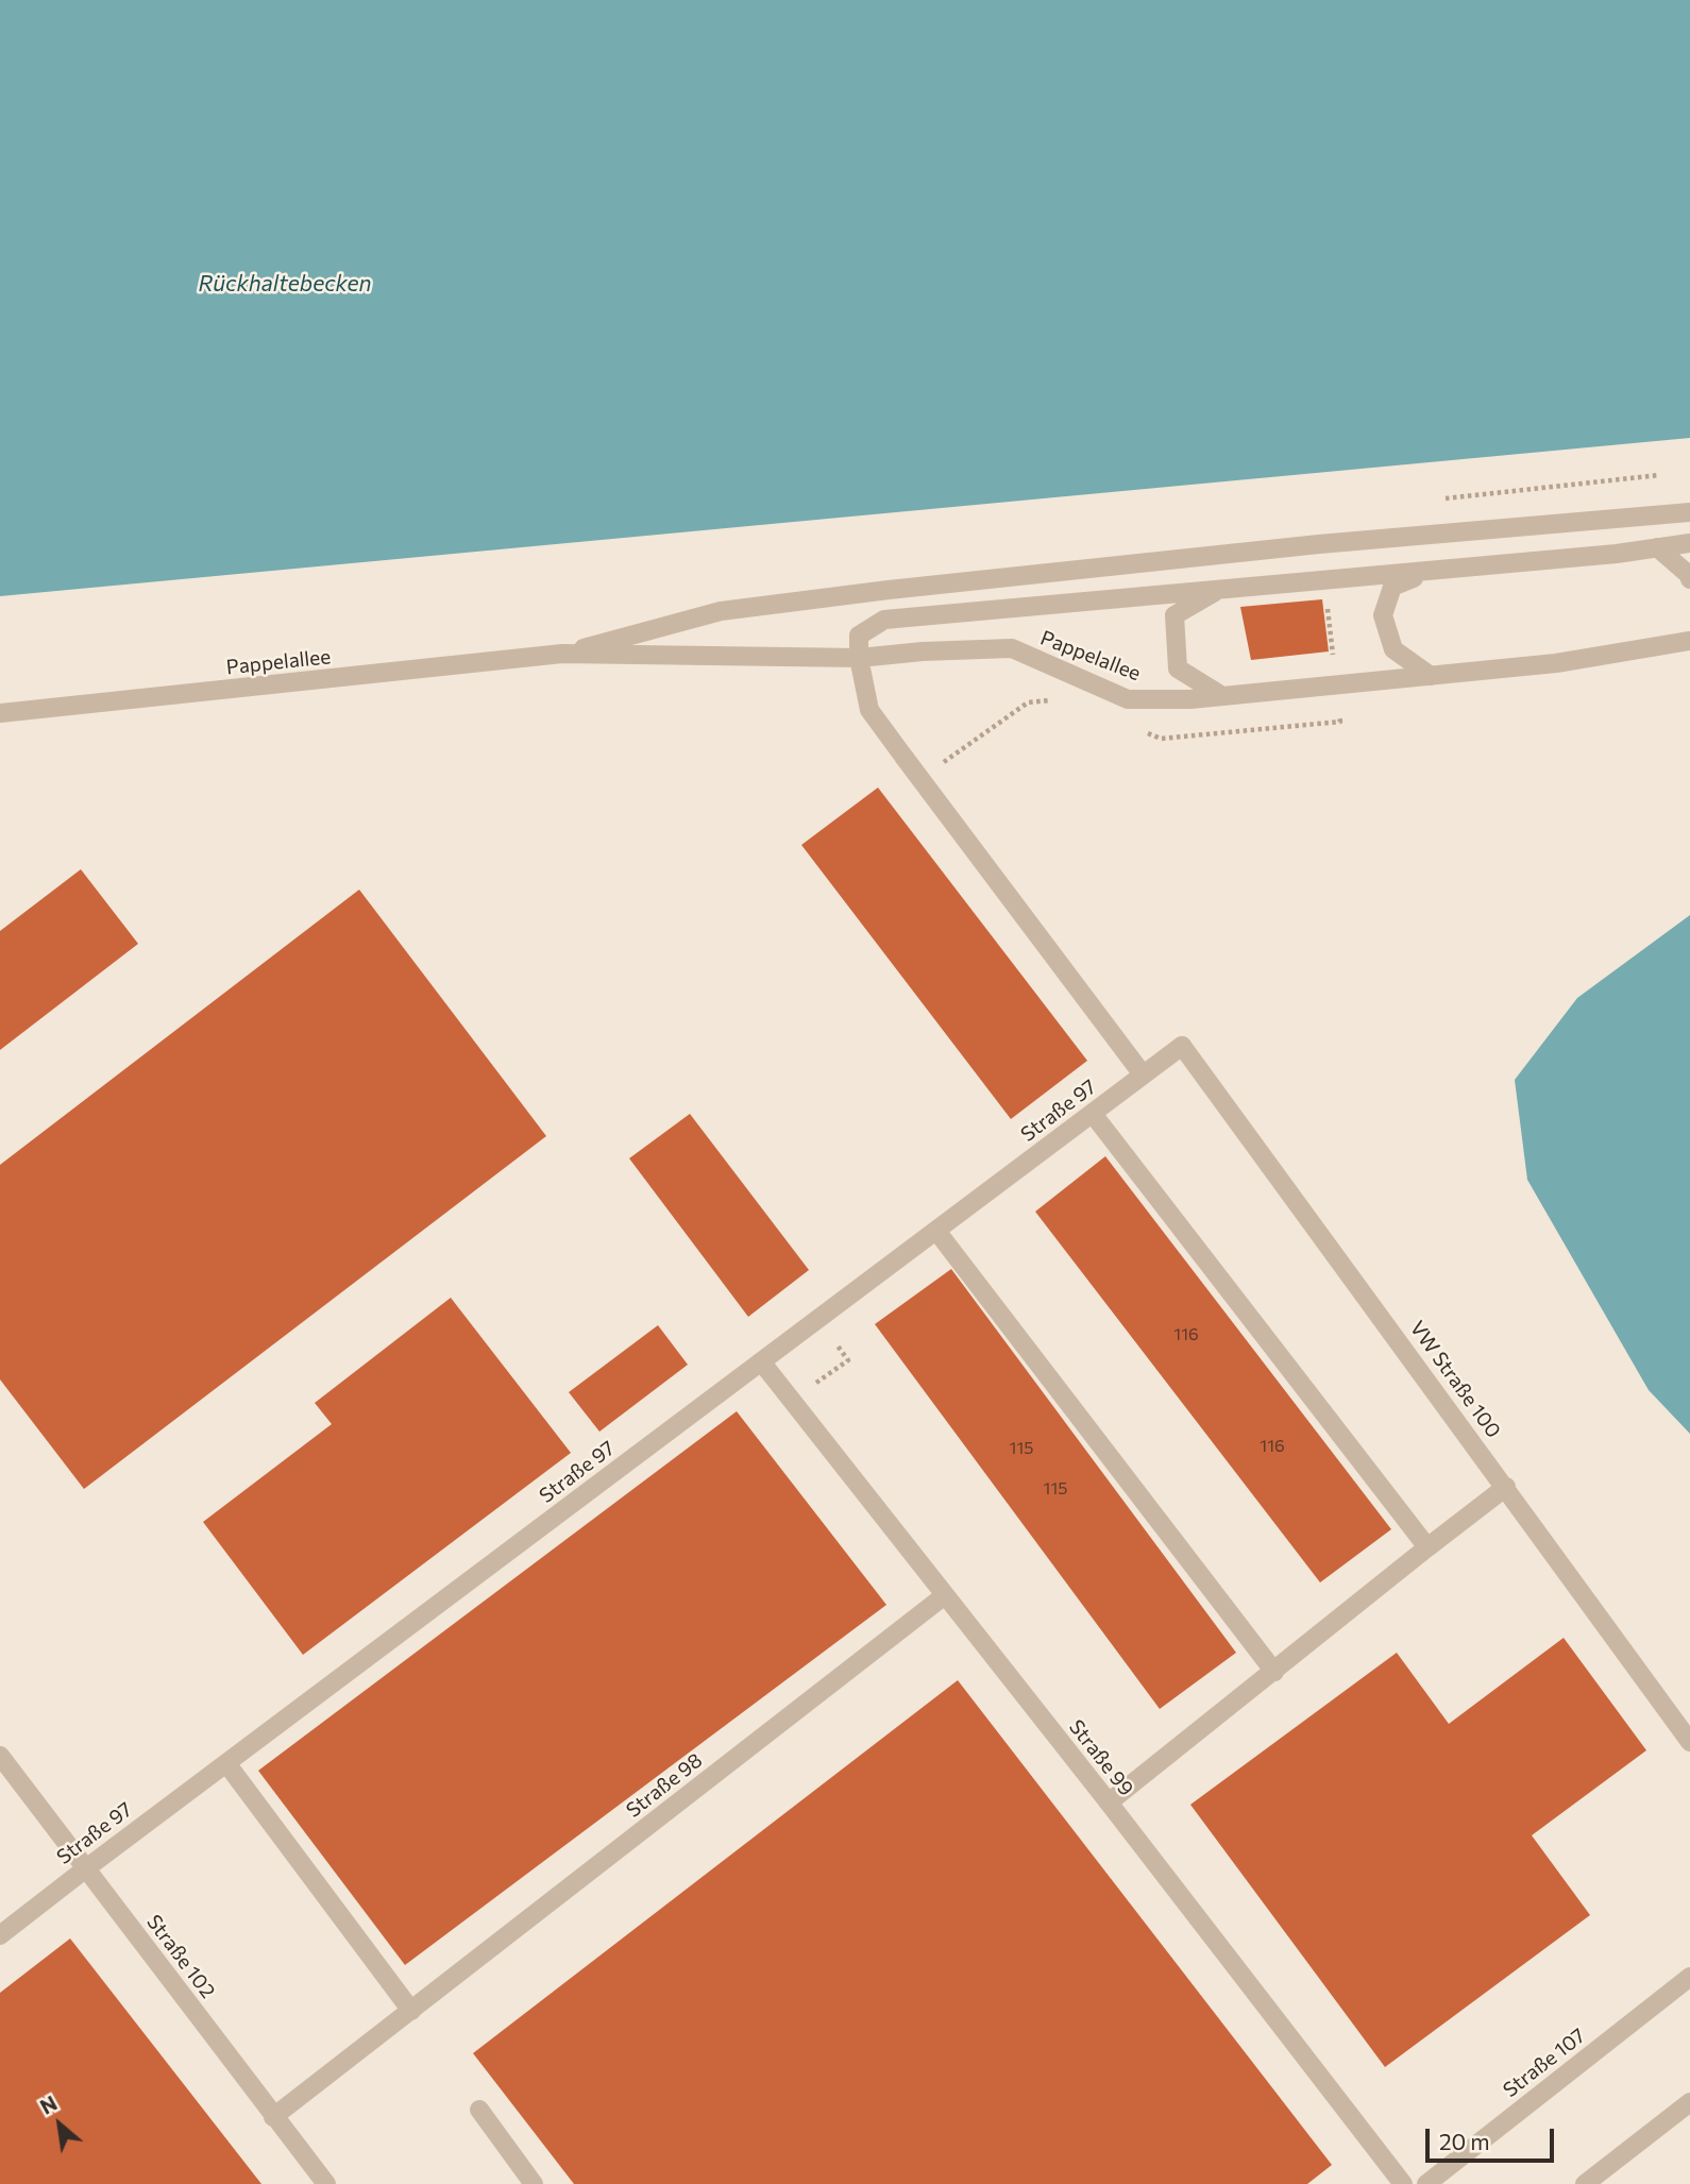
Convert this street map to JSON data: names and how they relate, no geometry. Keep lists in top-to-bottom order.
{
  "streets": {
    "street": [
      "Pappelallee",
      "Straße 97",
      "VW Straße 100",
      "Straße 99",
      "Straße 98",
      "Straße 102",
      "Straße 107"
    ]
  },
  "crossings": [
    ["Straße 97", "VW Straße 100"],
    ["Straße 97", "Straße 99"],
    ["Straße 97", "Straße 102"],
    ["Straße 99", "Straße 98"],
    ["Straße 98", "Straße 102"]
  ],
  "water": ["Rückhaltebecken"],
  "house_numbers": [
    "116",
    "116",
    "115",
    "115"
  ],
  "scale_bar": "20 m",
  "north": "top left"
}
